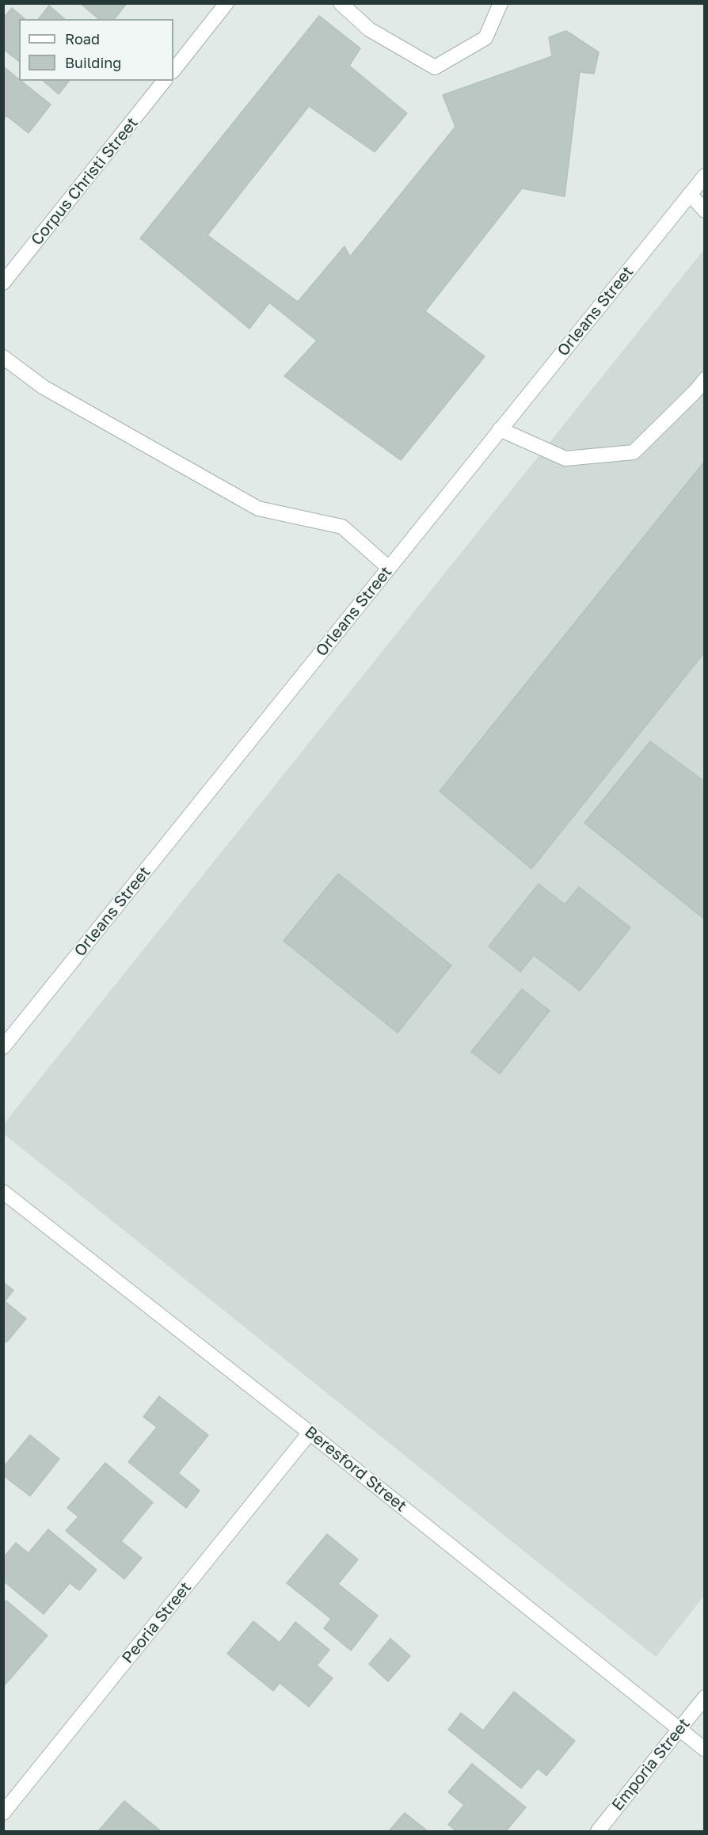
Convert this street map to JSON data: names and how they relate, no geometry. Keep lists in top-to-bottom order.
{
  "streets": {
    "street": [
      "Corpus Christi Street",
      "Orleans Street",
      "Beresford Street",
      "Peoria Street",
      "Emporia Street"
    ]
  },
  "crossings": [
    ["Beresford Street", "Peoria Street"],
    ["Beresford Street", "Emporia Street"]
  ],
  "legend": ["Road", "Building"]
}
